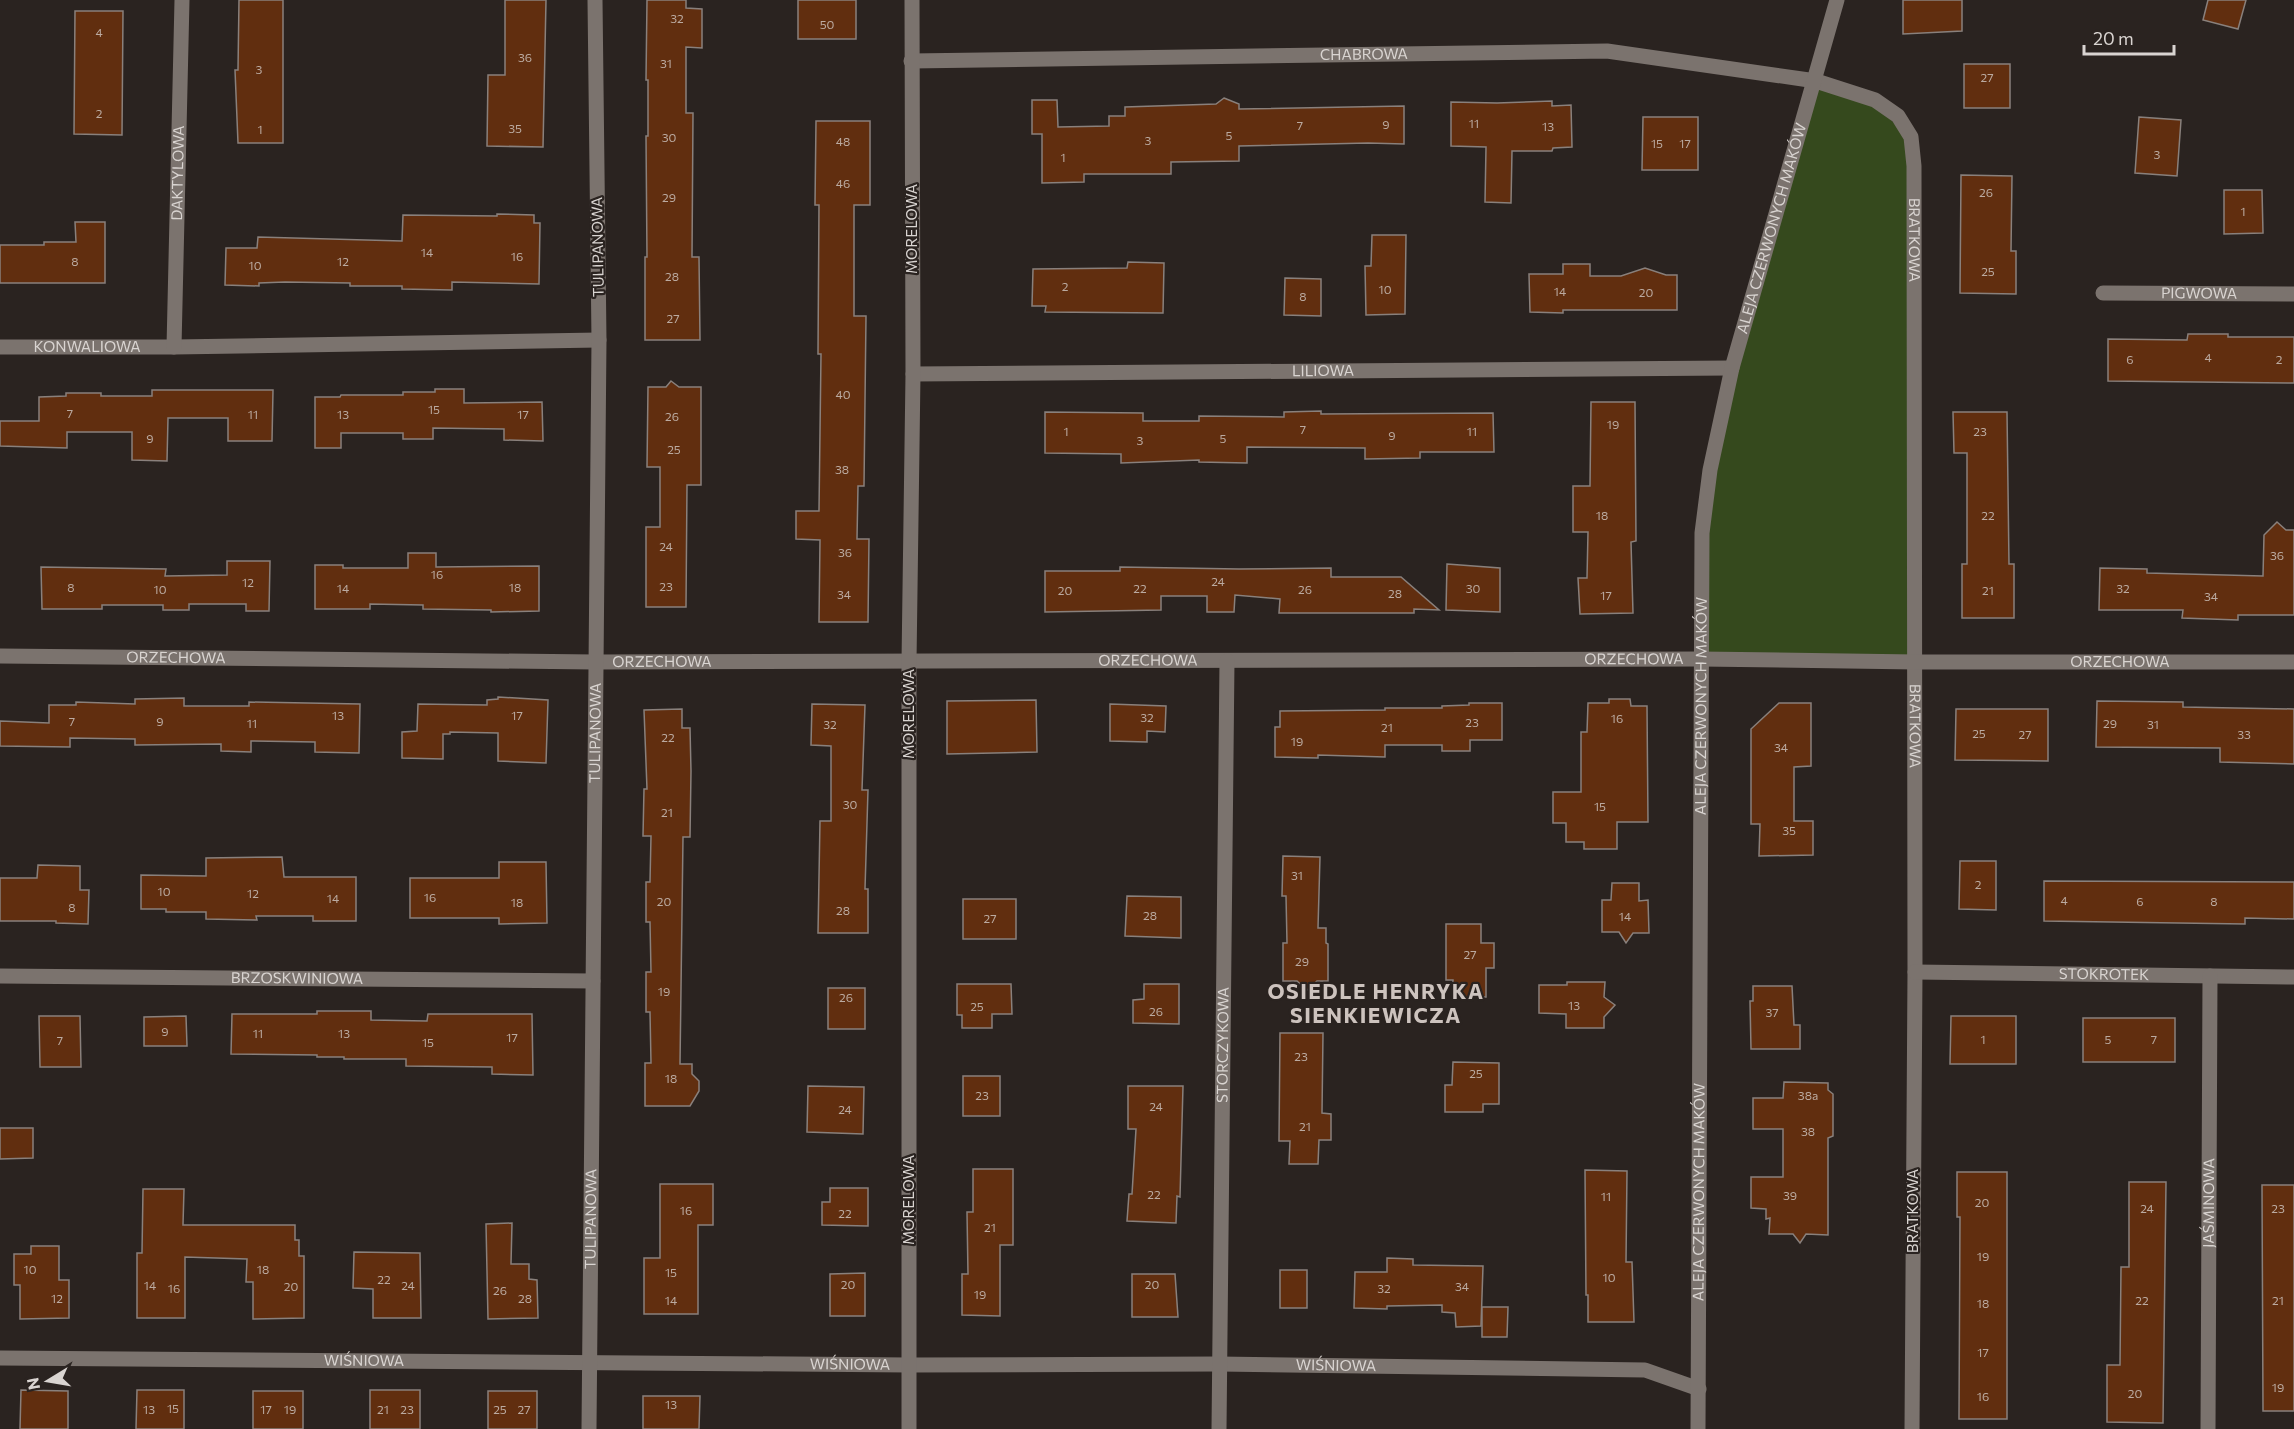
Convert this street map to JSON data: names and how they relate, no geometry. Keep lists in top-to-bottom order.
{
  "streets": {
    "street": [
      "CHABROWA",
      "DAKTYLOWA",
      "ALEJA CZERWONYCH MAKÓW",
      "MORELOWA",
      "BRATKOWA",
      "TULIPANOWA",
      "PIGWOWA",
      "KONWALIOWA",
      "LILIOWA",
      "ORZECHOWA",
      "STOKROTEK",
      "BRZOSKWINIOWA",
      "STORCZYKOWA",
      "JAŚMINOWA",
      "WIŚNIOWA"
    ]
  },
  "crossings": [
    ["CHABROWA", "ALEJA CZERWONYCH MAKÓW"],
    ["CHABROWA", "MORELOWA"],
    ["CHABROWA", "BRATKOWA"],
    ["DAKTYLOWA", "KONWALIOWA"],
    ["ALEJA CZERWONYCH MAKÓW", "BRATKOWA"],
    ["ALEJA CZERWONYCH MAKÓW", "LILIOWA"],
    ["ALEJA CZERWONYCH MAKÓW", "ORZECHOWA"],
    ["ALEJA CZERWONYCH MAKÓW", "WIŚNIOWA"],
    ["MORELOWA", "LILIOWA"],
    ["MORELOWA", "ORZECHOWA"],
    ["MORELOWA", "WIŚNIOWA"],
    ["BRATKOWA", "ORZECHOWA"],
    ["BRATKOWA", "STOKROTEK"],
    ["TULIPANOWA", "KONWALIOWA"],
    ["TULIPANOWA", "ORZECHOWA"],
    ["TULIPANOWA", "BRZOSKWINIOWA"],
    ["TULIPANOWA", "WIŚNIOWA"],
    ["ORZECHOWA", "STORCZYKOWA"],
    ["STOKROTEK", "JAŚMINOWA"],
    ["STORCZYKOWA", "WIŚNIOWA"]
  ],
  "districts": ["OSIEDLE HENRYKA SIENKIEWICZA"],
  "house_numbers": [
    "32",
    "50",
    "4",
    "36",
    "31",
    "3",
    "27",
    "2",
    "11",
    "9",
    "7",
    "13",
    "35",
    "1",
    "5",
    "30",
    "3",
    "48",
    "15",
    "17",
    "3",
    "1",
    "46",
    "26",
    "29",
    "1",
    "14",
    "16",
    "8",
    "12",
    "10",
    "25",
    "28",
    "2",
    "10",
    "14",
    "20",
    "8",
    "27",
    "4",
    "6",
    "2",
    "40",
    "15",
    "7",
    "11",
    "13",
    "17",
    "26",
    "19",
    "7",
    "1",
    "11",
    "23",
    "9",
    "9",
    "5",
    "3",
    "25",
    "38",
    "18",
    "22",
    "24",
    "36",
    "36",
    "16",
    "24",
    "12",
    "23",
    "8",
    "18",
    "14",
    "22",
    "30",
    "32",
    "10",
    "26",
    "20",
    "21",
    "28",
    "34",
    "17",
    "34",
    "13",
    "17",
    "32",
    "16",
    "7",
    "9",
    "23",
    "11",
    "29",
    "32",
    "31",
    "21",
    "25",
    "27",
    "33",
    "22",
    "19",
    "34",
    "30",
    "15",
    "21",
    "35",
    "31",
    "2",
    "10",
    "12",
    "16",
    "14",
    "4",
    "20",
    "6",
    "8",
    "18",
    "8",
    "28",
    "28",
    "14",
    "27",
    "27",
    "29",
    "19",
    "26",
    "13",
    "25",
    "26",
    "37",
    "9",
    "11",
    "13",
    "17",
    "1",
    "5",
    "7",
    "7",
    "15",
    "23",
    "25",
    "18",
    "23",
    "38a",
    "24",
    "24",
    "21",
    "38",
    "22",
    "39",
    "11",
    "20",
    "24",
    "23",
    "16",
    "22",
    "21",
    "19",
    "10",
    "18",
    "15",
    "10",
    "22",
    "20",
    "20",
    "14",
    "24",
    "20",
    "34",
    "16",
    "32",
    "26",
    "19",
    "12",
    "28",
    "14",
    "22",
    "21",
    "18",
    "17",
    "19",
    "20",
    "16",
    "13",
    "15",
    "13",
    "17",
    "19",
    "21",
    "23",
    "25",
    "27"
  ],
  "scale_bar": "20 m",
  "north": "left"
}
